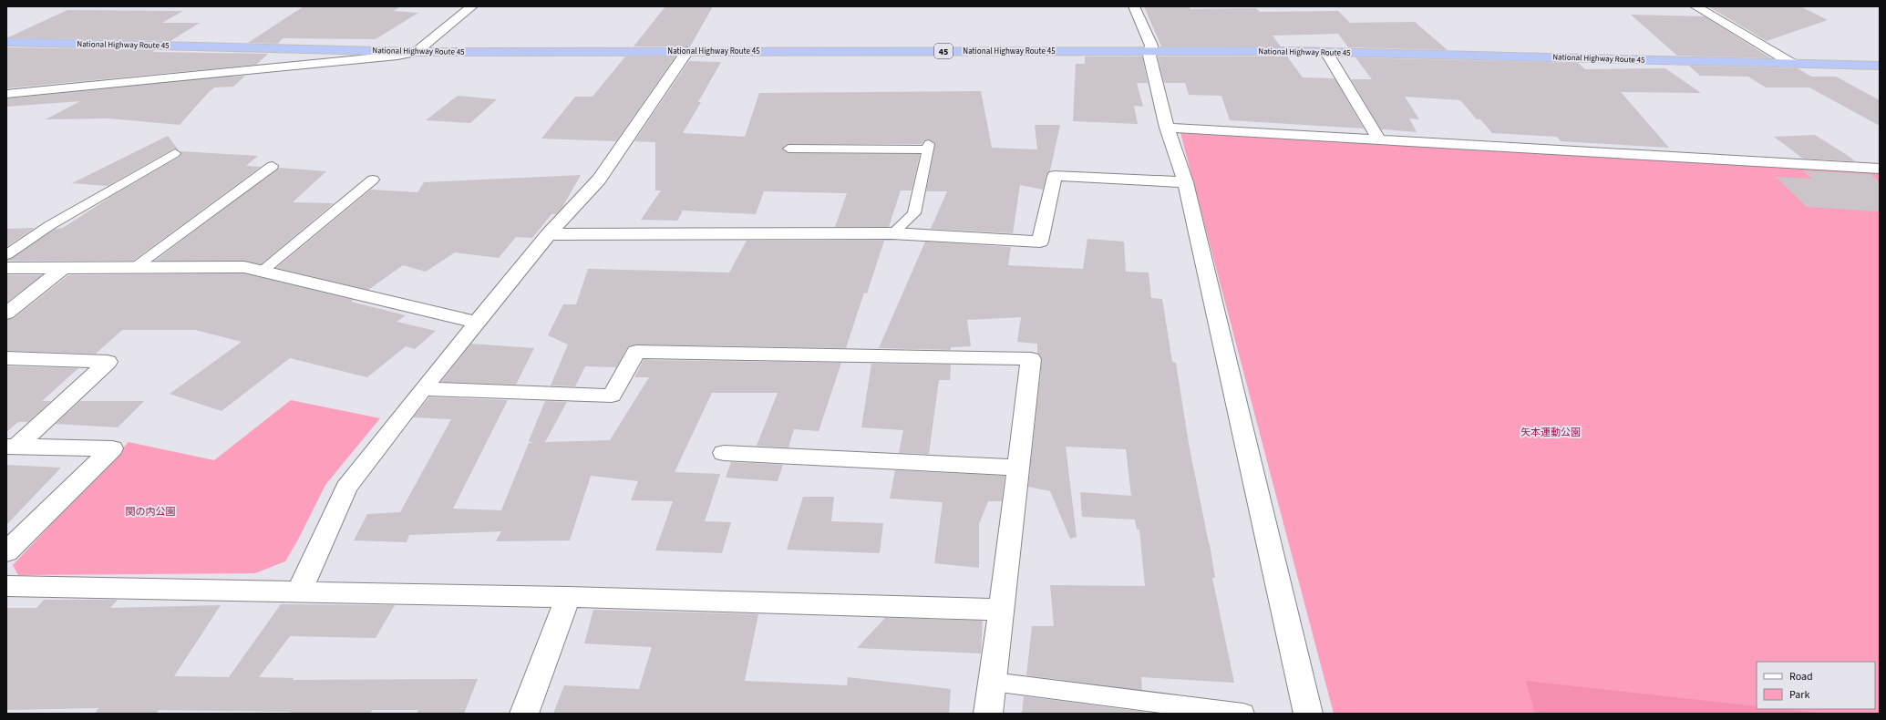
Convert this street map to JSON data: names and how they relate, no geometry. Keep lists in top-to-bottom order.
{
  "streets": {
    "highway": ["National Highway Route 45", "45"]
  },
  "parks": ["矢本運動公園", "関の内公園"],
  "legend": ["Road", "Park"]
}
